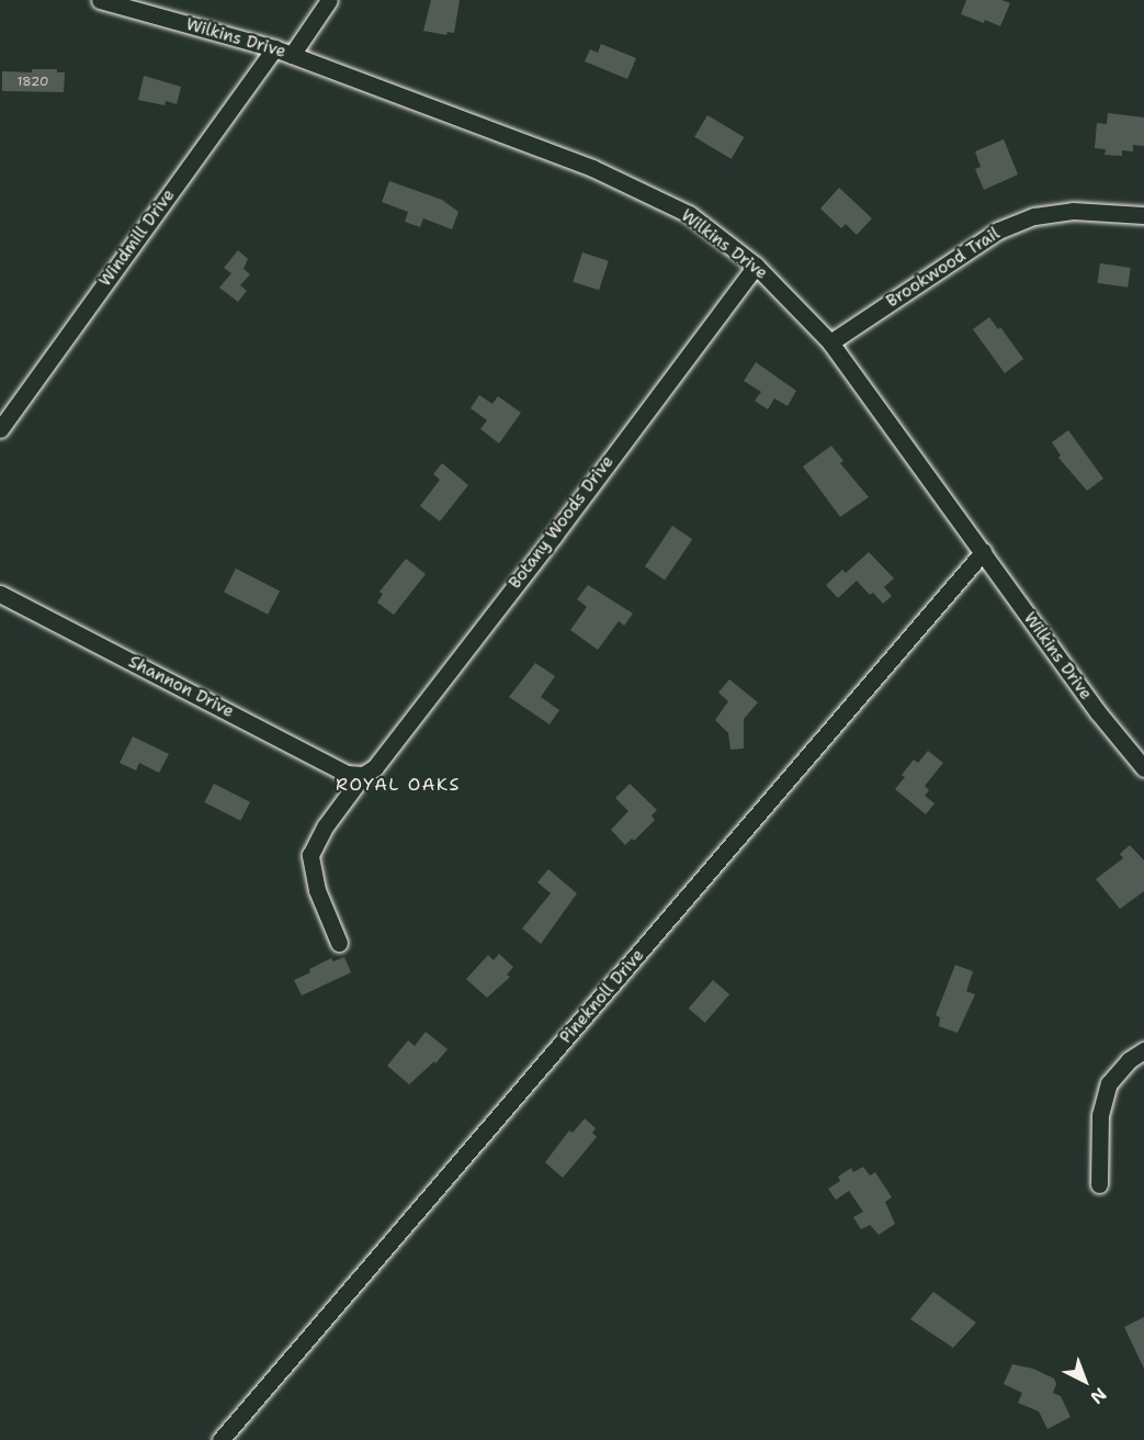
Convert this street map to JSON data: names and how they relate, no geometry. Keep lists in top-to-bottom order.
{
  "streets": {
    "street": [
      "Wilkins Drive",
      "Windmill Drive",
      "Brookwood Trail",
      "Botany Woods Drive",
      "Shannon Drive",
      "Pineknoll Drive"
    ]
  },
  "crossings": [
    ["Wilkins Drive", "Windmill Drive"],
    ["Wilkins Drive", "Brookwood Trail"],
    ["Wilkins Drive", "Botany Woods Drive"],
    ["Wilkins Drive", "Pineknoll Drive"],
    ["Botany Woods Drive", "Shannon Drive"]
  ],
  "districts": ["ROYAL OAKS"],
  "house_numbers": ["1820"],
  "north": "bottom right"
}
